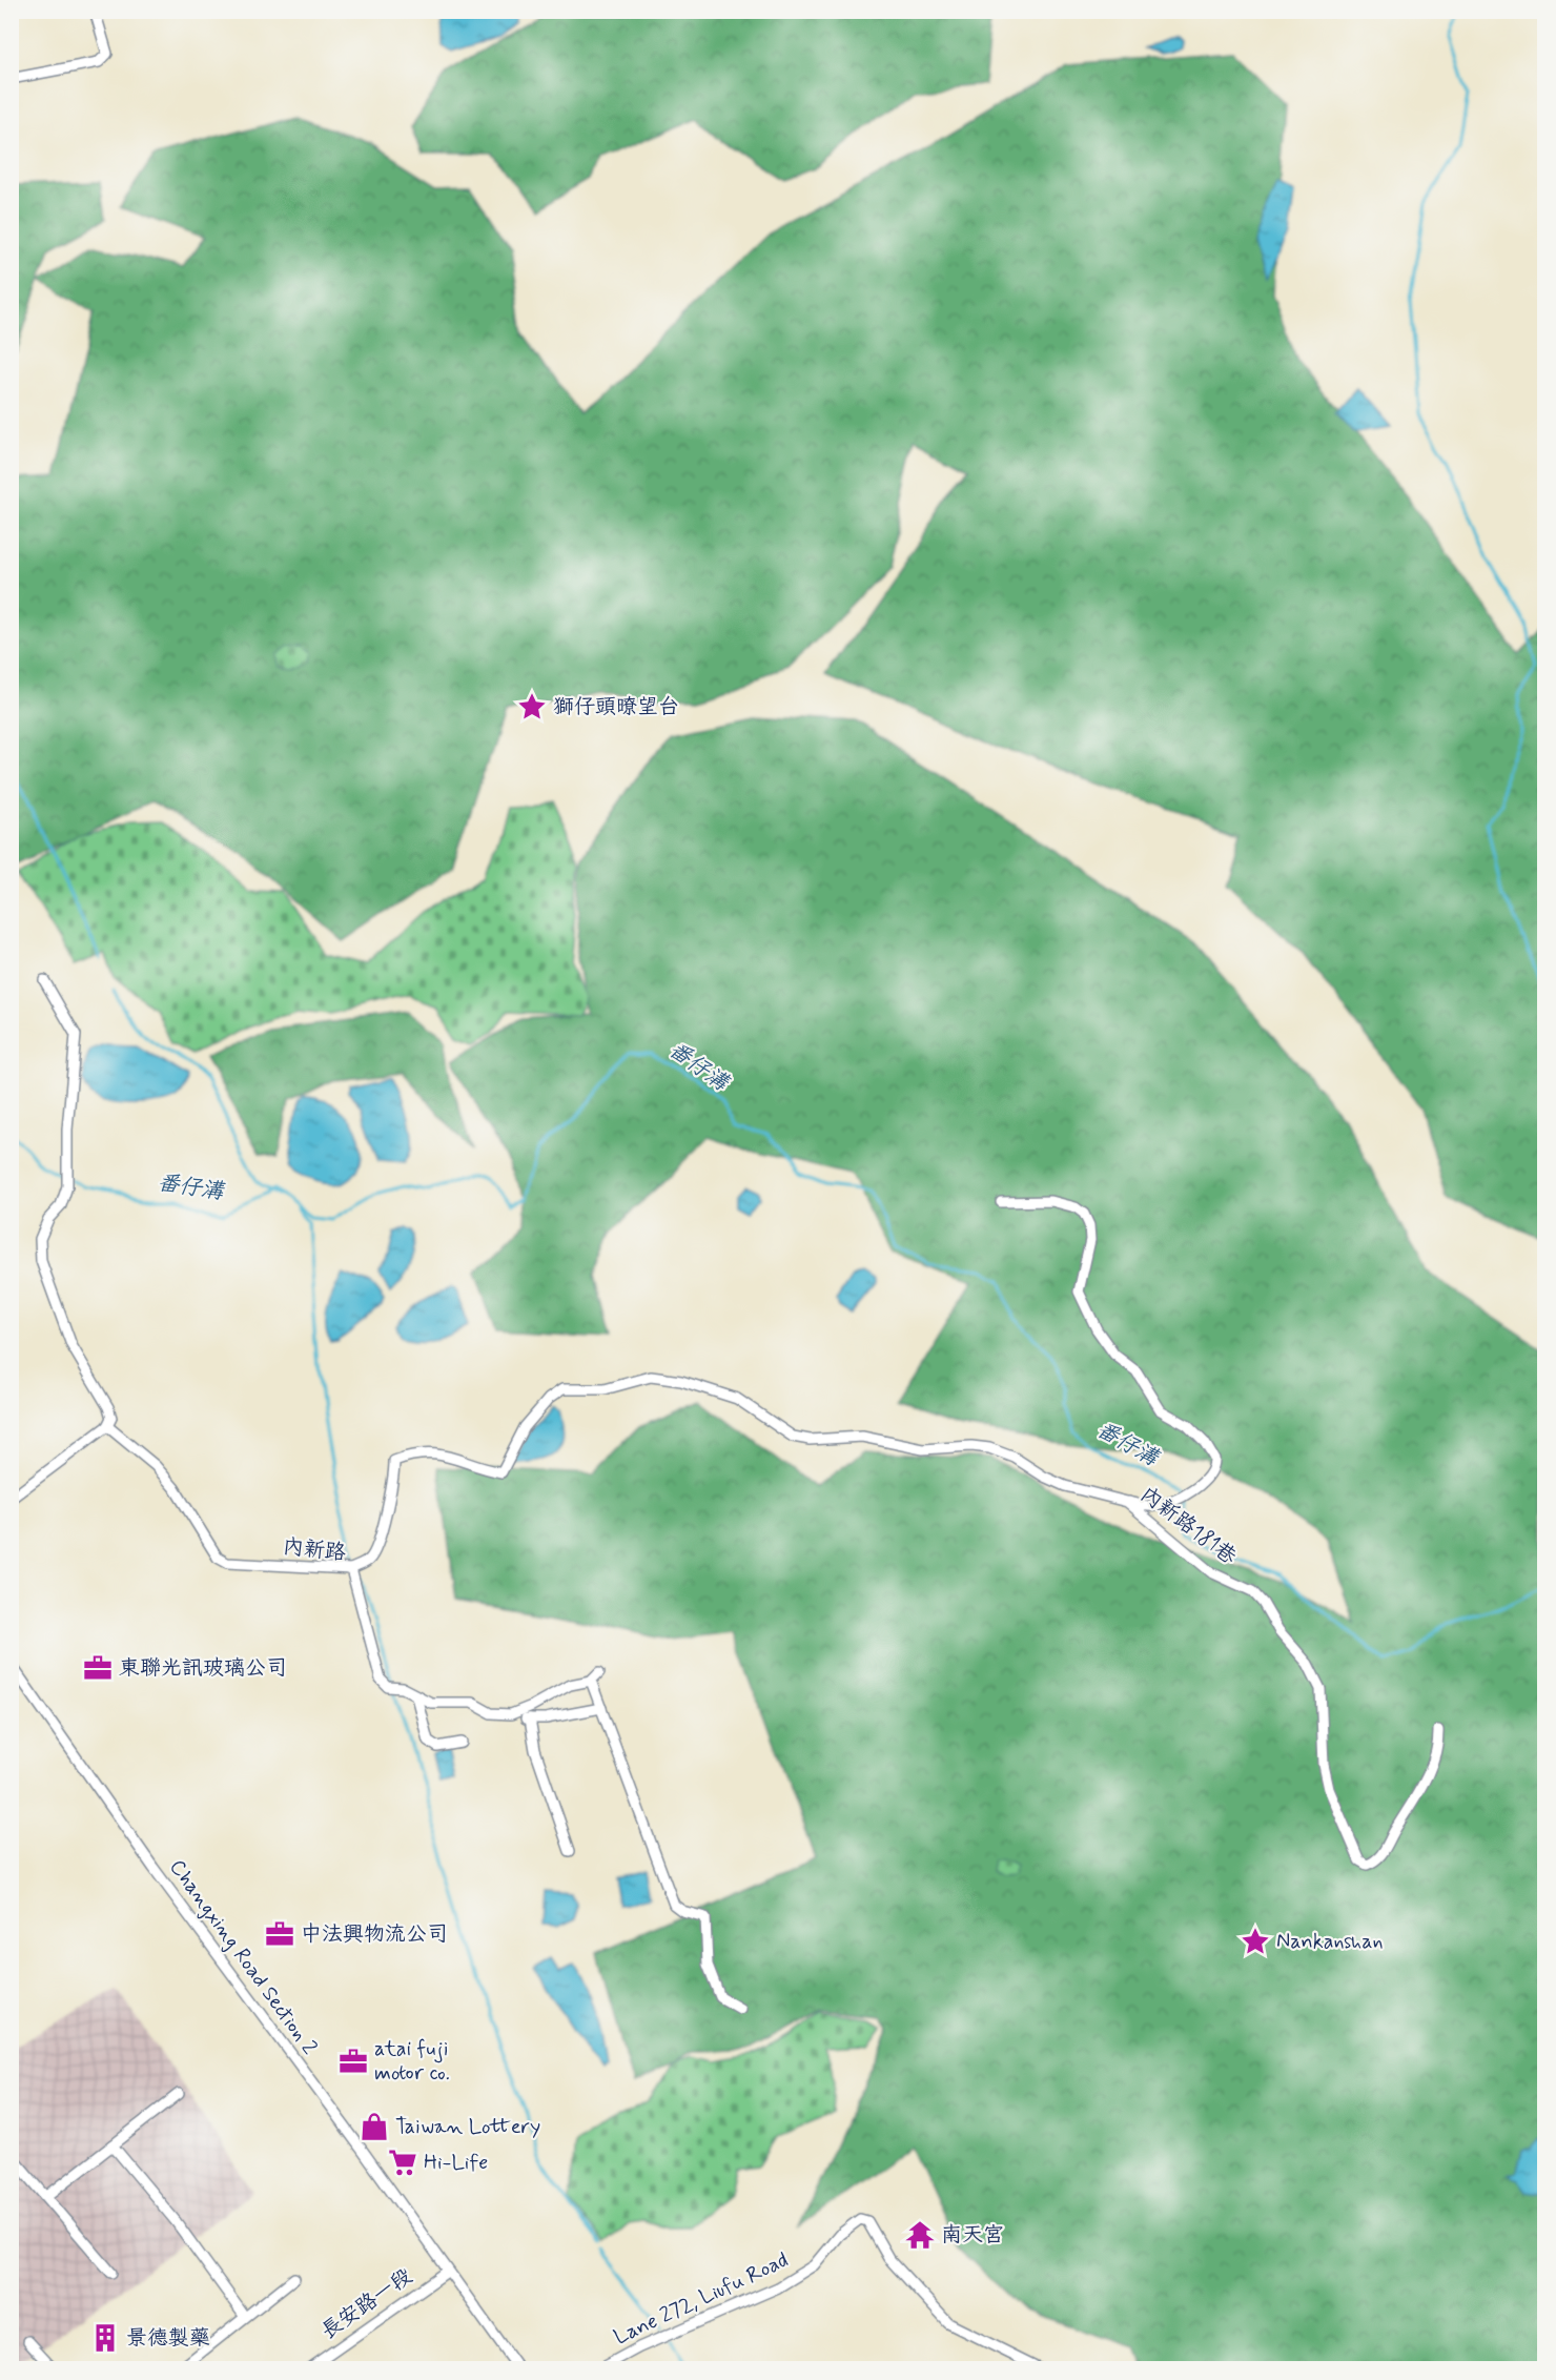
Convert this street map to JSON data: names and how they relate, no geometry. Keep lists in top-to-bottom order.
{
  "streets": {
    "street": [
      "內新路181巷",
      "內新路",
      "Changxing Road Section 2",
      "Lane 272, Liufu Road",
      "長安路一段"
    ]
  },
  "crossings": [
    ["內新路181巷", "內新路"],
    ["Changxing Road Section 2", "長安路一段"]
  ],
  "water": ["番仔溝"],
  "places": {
    "place": ["獅仔頭暸望台", "Nankanshan"],
    "office": ["東聯光訊玻璃公司", "中法興物流公司", "atai fuji motor co."],
    "shop": ["Taiwan Lottery"],
    "supermarket": ["Hi-Life"],
    "temple": ["南天宮"],
    "building": ["景德製藥"]
  }
}
